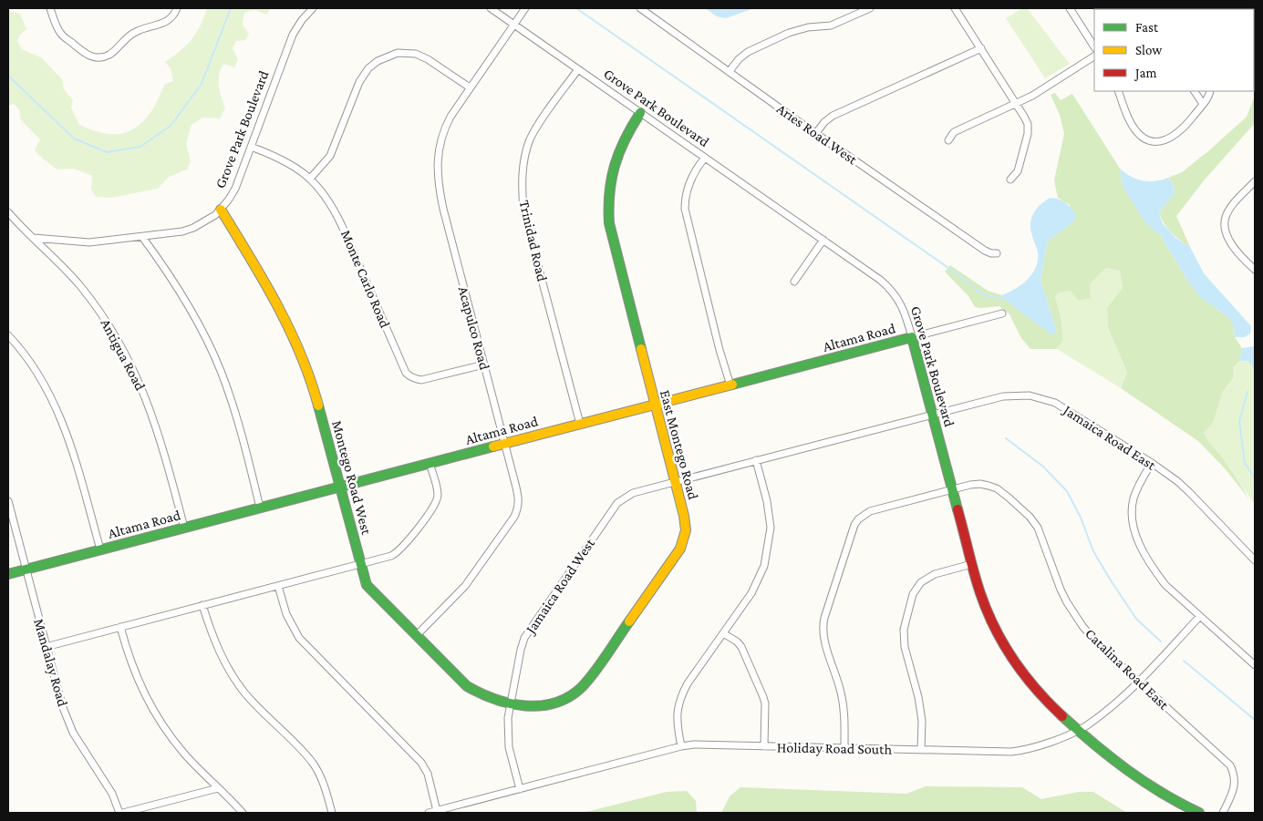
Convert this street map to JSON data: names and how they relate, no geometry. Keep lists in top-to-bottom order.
{
  "streets": {
    "street": [
      "Grove Park Boulevard",
      "Aries Road West",
      "Trinidad Road",
      "Monte Carlo Road",
      "Acapulco Road",
      "Altama Road",
      "Antigua Road",
      "Jamaica Road East",
      "East Montego Road",
      "Montego Road West",
      "Jamaica Road West",
      "Mandalay Road",
      "Catalina Road East",
      "Holiday Road South"
    ]
  },
  "crossings": [
    ["Grove Park Boulevard", "Trinidad Road"],
    ["Grove Park Boulevard", "Monte Carlo Road"],
    ["Grove Park Boulevard", "Acapulco Road"],
    ["Grove Park Boulevard", "Altama Road"],
    ["Grove Park Boulevard", "Antigua Road"],
    ["Grove Park Boulevard", "Jamaica Road East"],
    ["Grove Park Boulevard", "East Montego Road"],
    ["Grove Park Boulevard", "Montego Road West"],
    ["Grove Park Boulevard", "Catalina Road East"],
    ["Grove Park Boulevard", "Holiday Road South"],
    ["Trinidad Road", "Altama Road"],
    ["Monte Carlo Road", "Acapulco Road"],
    ["Acapulco Road", "Altama Road"],
    ["Acapulco Road", "Montego Road West"],
    ["Altama Road", "Antigua Road"],
    ["Altama Road", "East Montego Road"],
    ["Altama Road", "Montego Road West"],
    ["Altama Road", "Mandalay Road"],
    ["Jamaica Road East", "Jamaica Road West"],
    ["East Montego Road", "Montego Road West"],
    ["East Montego Road", "Jamaica Road West"],
    ["Montego Road West", "Jamaica Road West"],
    ["Jamaica Road West", "Holiday Road South"],
    ["Catalina Road East", "Holiday Road South"]
  ],
  "legend": ["Fast", "Slow", "Jam"]
}
